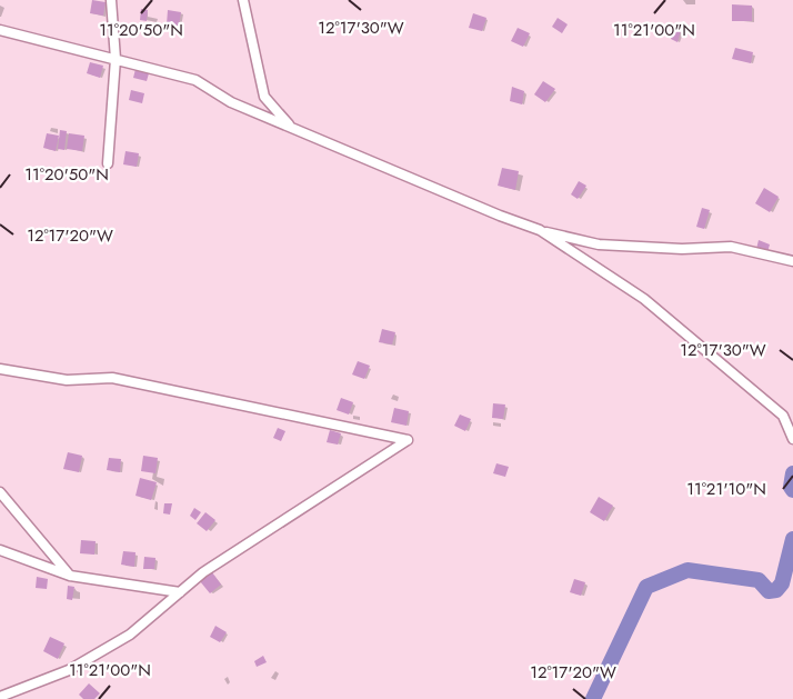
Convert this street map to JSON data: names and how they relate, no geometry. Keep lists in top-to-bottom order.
{
  "coordinates": [
    "12°17'30\"W",
    "11°20'50\"N",
    "11°21'00\"N",
    "12°17'20\"W",
    "11°21'10\"N"
  ]
}
